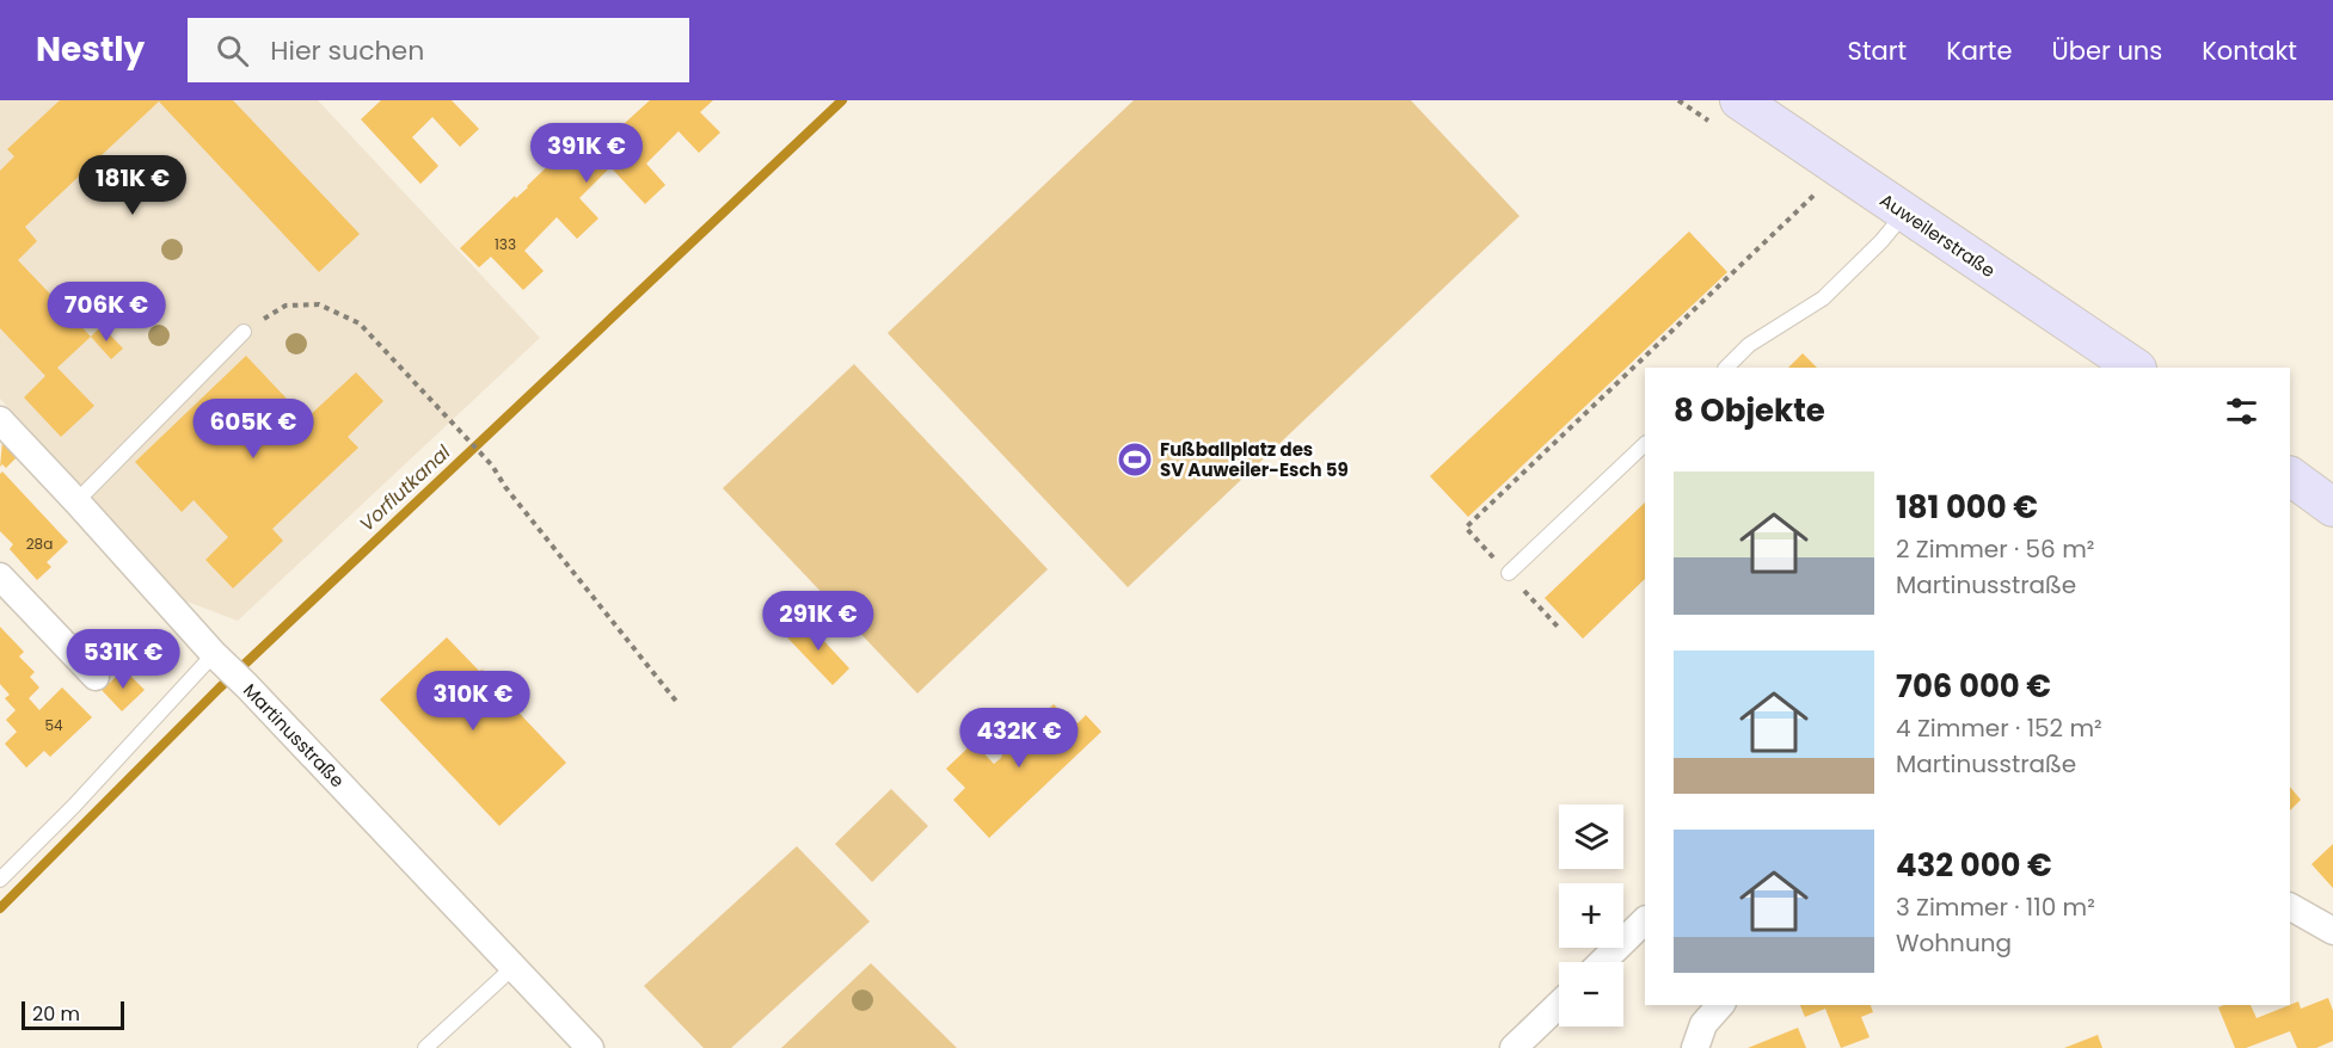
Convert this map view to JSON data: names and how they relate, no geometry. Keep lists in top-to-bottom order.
{
  "streets": {
    "street": ["Auweilerstraße", "Martinusstraße"]
  },
  "water": ["Vorflutkanal"],
  "places": {
    "sports": ["Fußballplatz des SV Auweiler-Esch 59"]
  },
  "house_numbers": ["133", "28a", "54"],
  "scale_bar": "20 m",
  "page": {
    "header": "Nestly",
    "search": "Hier suchen",
    "nav": [
      "Start",
      "Karte",
      "Über uns",
      "Kontakt"
    ],
    "price": [
      "391K €",
      "181K €",
      "706K €",
      "605K €",
      "291K €",
      "531K €",
      "310K €",
      "432K €"
    ],
    "heading": "8 Objekte",
    "list": [
      {
        "name": "181 000 €",
        "note": "2 Zimmer · 56 m² · Martinusstraße"
      },
      {
        "name": "706 000 €",
        "note": "4 Zimmer · 152 m² · Martinusstraße"
      },
      {
        "name": "432 000 €",
        "note": "3 Zimmer · 110 m² · Wohnung"
      }
    ],
    "map_buttons": ["+", "−"],
    "scale": "20 m"
  }
}
